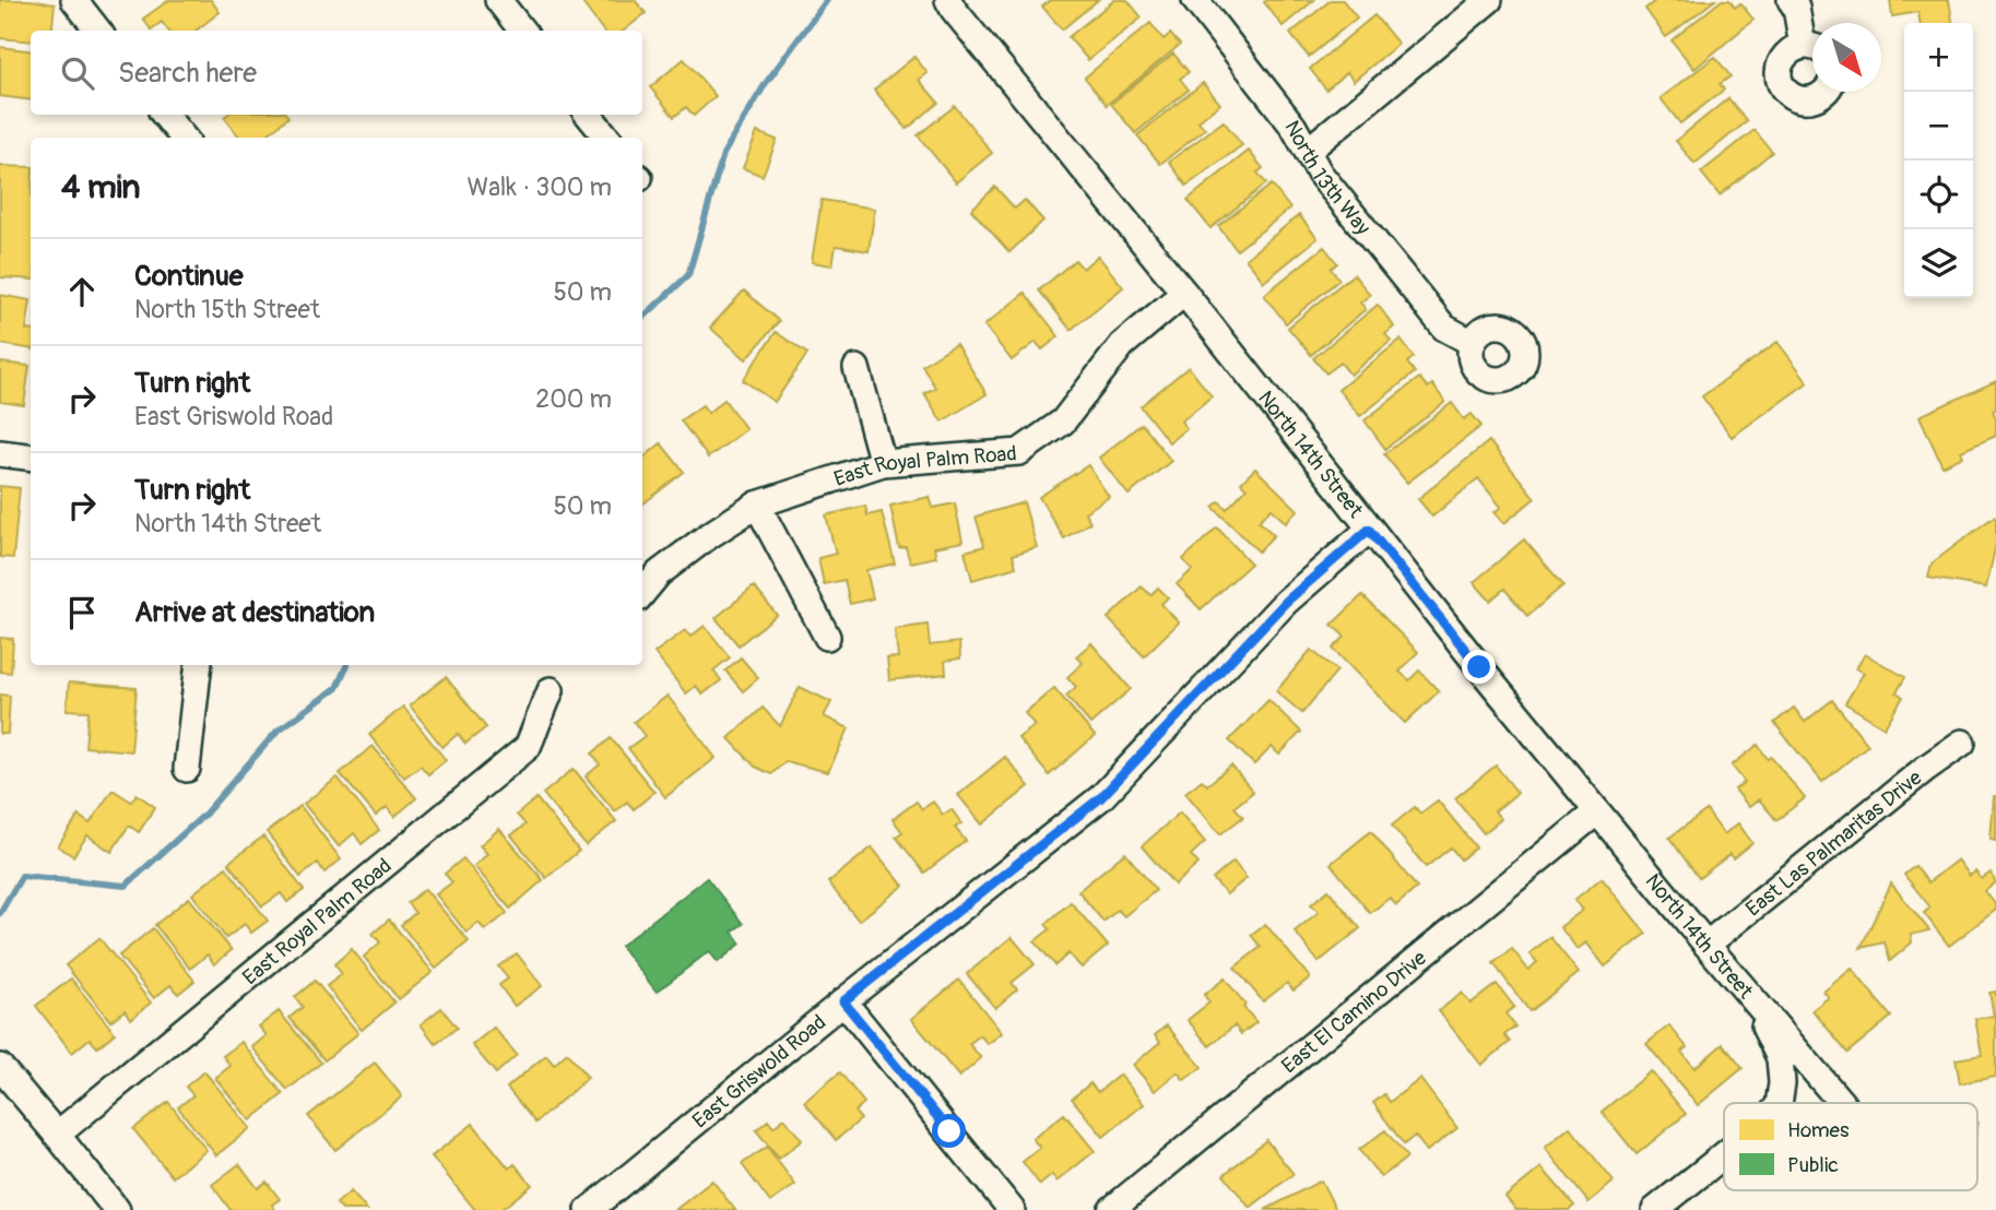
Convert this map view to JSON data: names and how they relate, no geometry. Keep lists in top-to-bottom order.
{
  "streets": {
    "street": [
      "North 13th Way",
      "North 14th Street",
      "East Royal Palm Road",
      "East Las Palmaritas Drive",
      "East El Camino Drive",
      "East Griswold Road"
    ]
  },
  "crossings": [
    ["North 14th Street", "East Royal Palm Road"],
    ["North 14th Street", "East Las Palmaritas Drive"],
    ["North 14th Street", "East El Camino Drive"],
    ["North 14th Street", "East Griswold Road"]
  ],
  "legend": ["Homes", "Public"],
  "north": "bottom right",
  "page": {
    "map_buttons": ["+", "−"],
    "search": "Search here",
    "heading": ["4 min", "Walk · 300 m"],
    "list": [
      ["Continue", "North 15th Street", "50 m"],
      ["Turn right", "East Griswold Road", "200 m"],
      ["Turn right", "North 14th Street", "50 m"],
      "Arrive at destination"
    ]
  }
}
